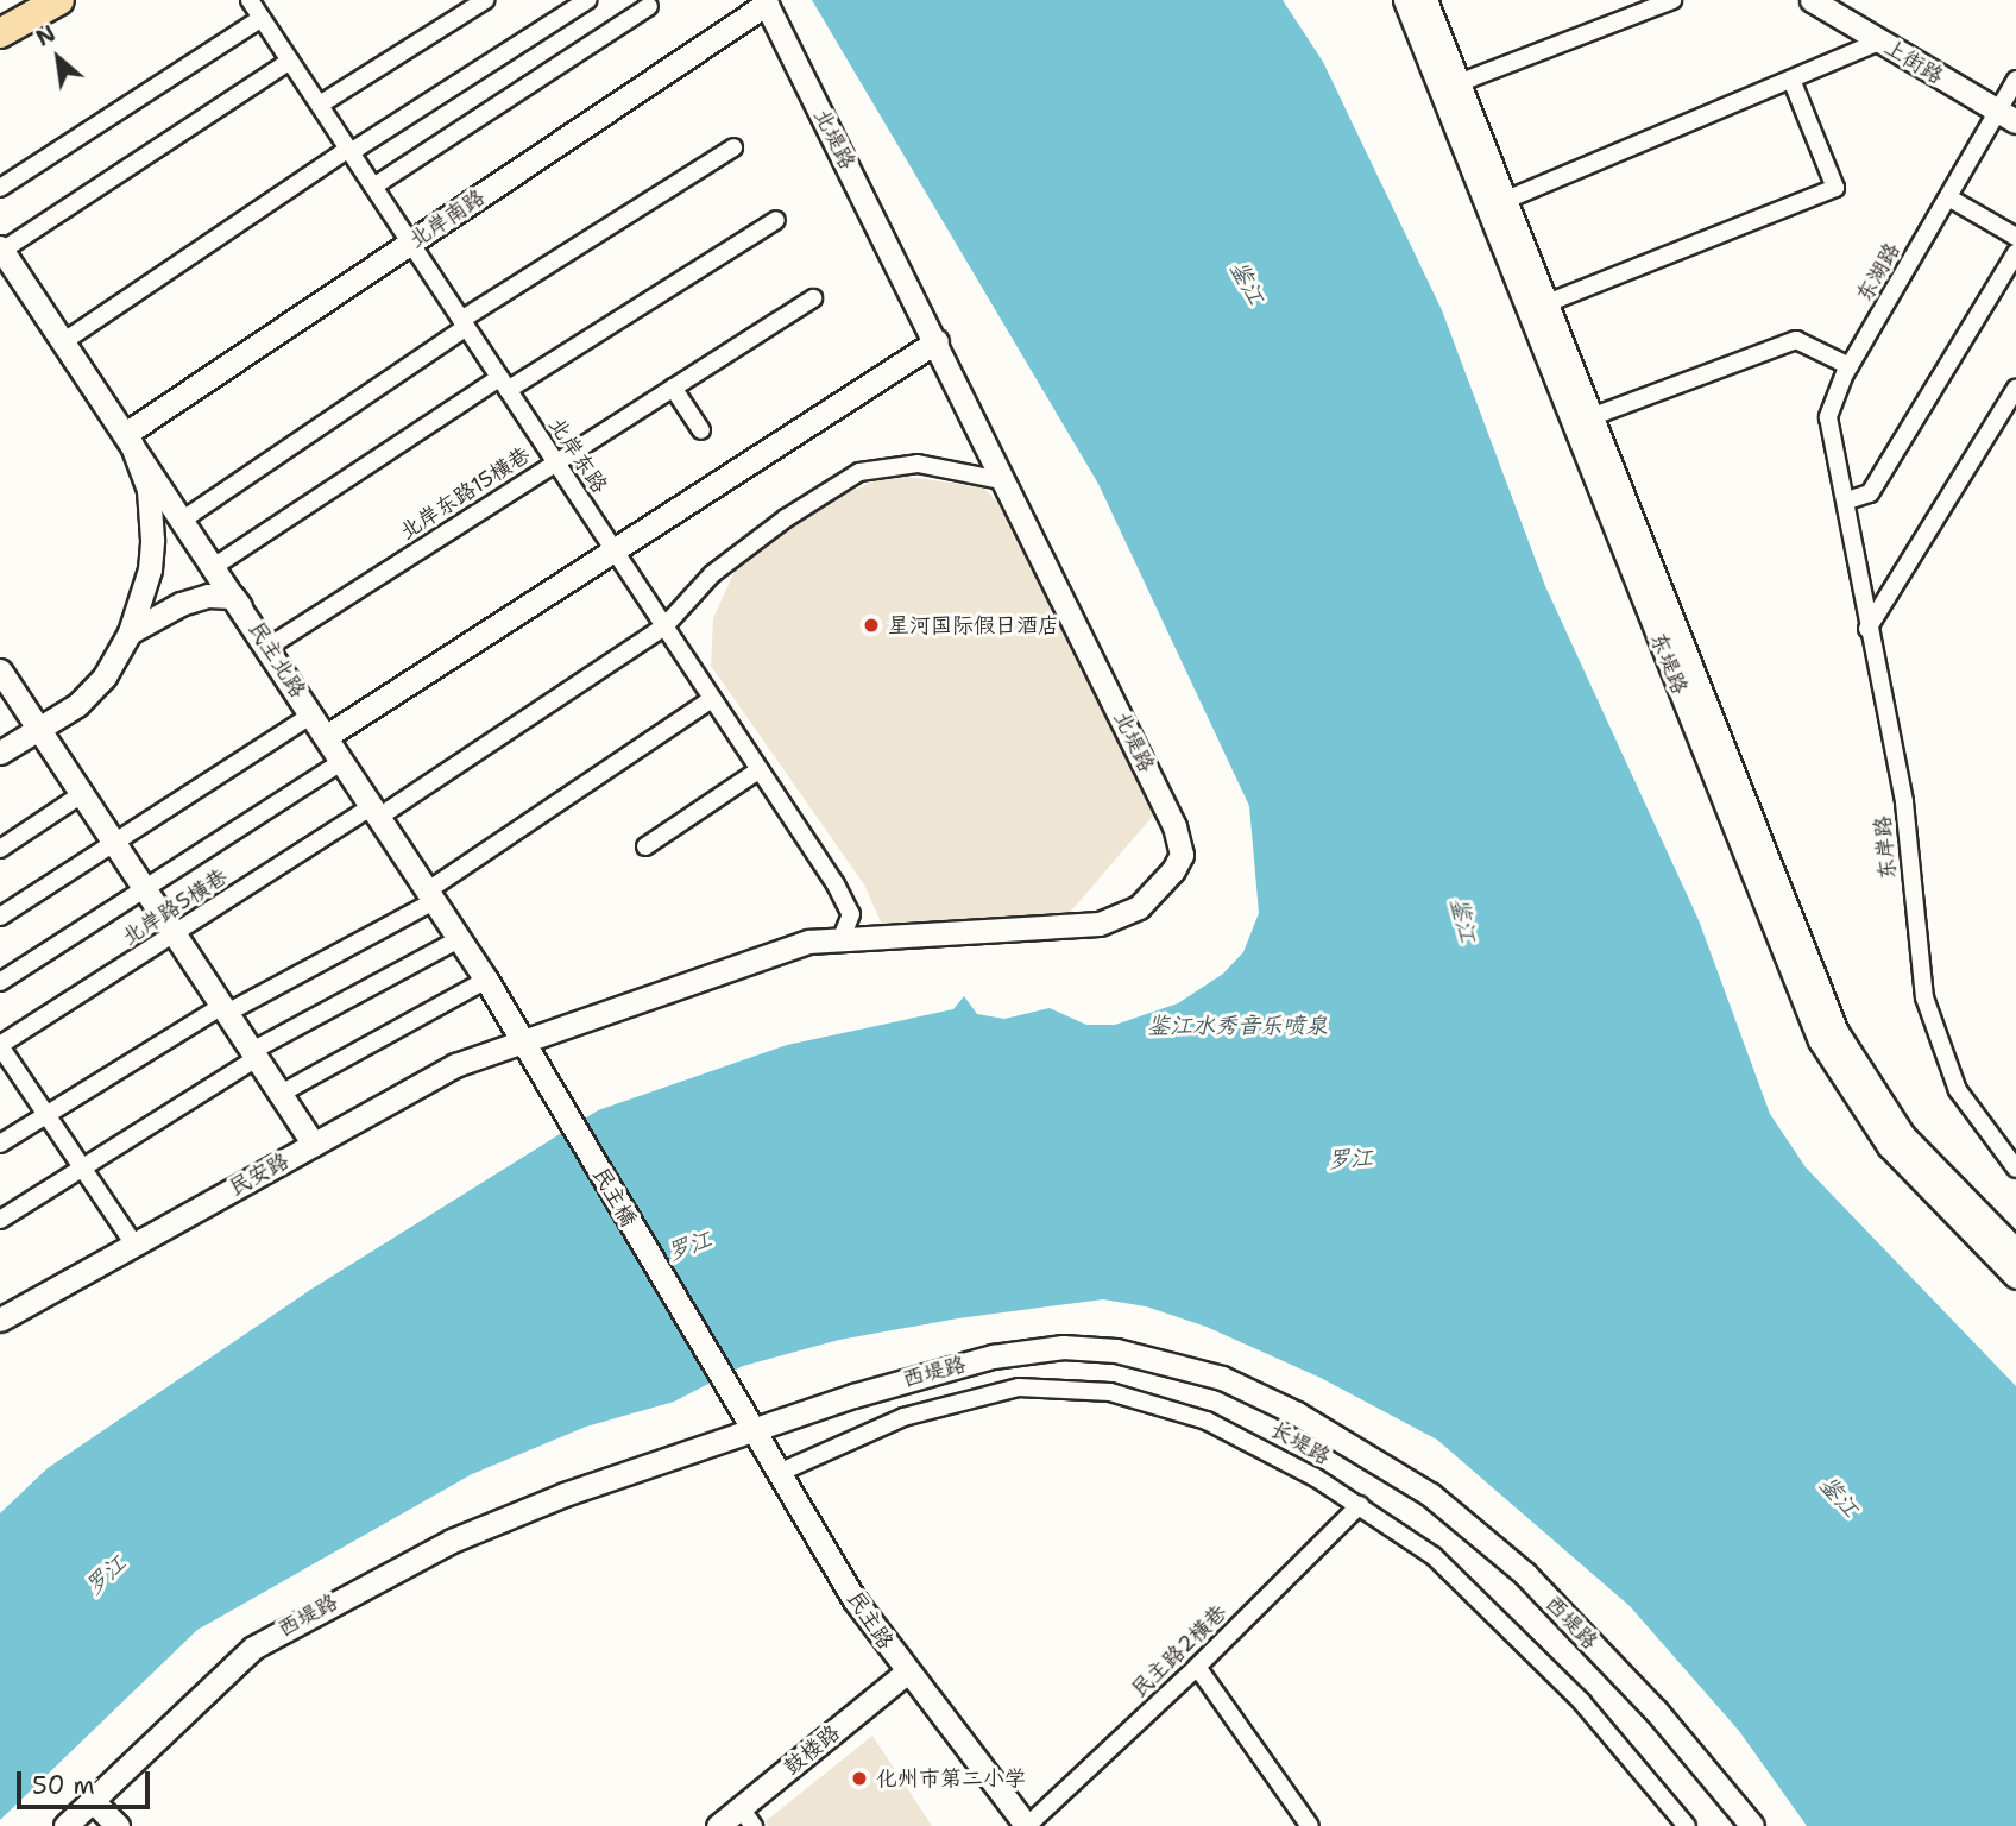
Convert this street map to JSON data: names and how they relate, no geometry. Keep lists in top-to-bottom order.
{
  "streets": {
    "main road": [
      "上街路",
      "北堤路",
      "北岸南路",
      "民主北路",
      "东堤路",
      "民安路",
      "民主橋",
      "西堤路",
      "民主路",
      "鼓楼路"
    ],
    "street": [
      "东湖路",
      "北岸东路",
      "北岸东路15横巷",
      "东岸路",
      "北岸路5橫巷",
      "长堤路",
      "民主路2横巷"
    ]
  },
  "crossings": [
    ["上街路", "东湖路"],
    ["北堤路", "北岸南路"],
    ["北堤路", "北岸东路"],
    ["北堤路", "民主北路"],
    ["北堤路", "北岸路5橫巷"],
    ["北堤路", "民安路"],
    ["北岸南路", "北岸东路"],
    ["北岸南路", "民主北路"],
    ["东湖路", "东岸路"],
    ["北岸东路", "北岸东路15横巷"],
    ["北岸东路", "北岸路5橫巷"],
    ["北岸东路15横巷", "民主北路"],
    ["民主北路", "北岸路5橫巷"],
    ["民主北路", "民安路"],
    ["民主北路", "民主橋"],
    ["民主橋", "民主路"],
    ["西堤路", "民主路"],
    ["长堤路", "民主路"],
    ["长堤路", "民主路2横巷"],
    ["民主路", "民主路2横巷"],
    ["民主路", "鼓楼路"]
  ],
  "water": ["鉴江", "鉴江水秀音乐喷泉", "罗江"],
  "places": ["星河国际假日酒店", "化州市第二小学"],
  "scale_bar": "50 m",
  "north": "top left"
}
